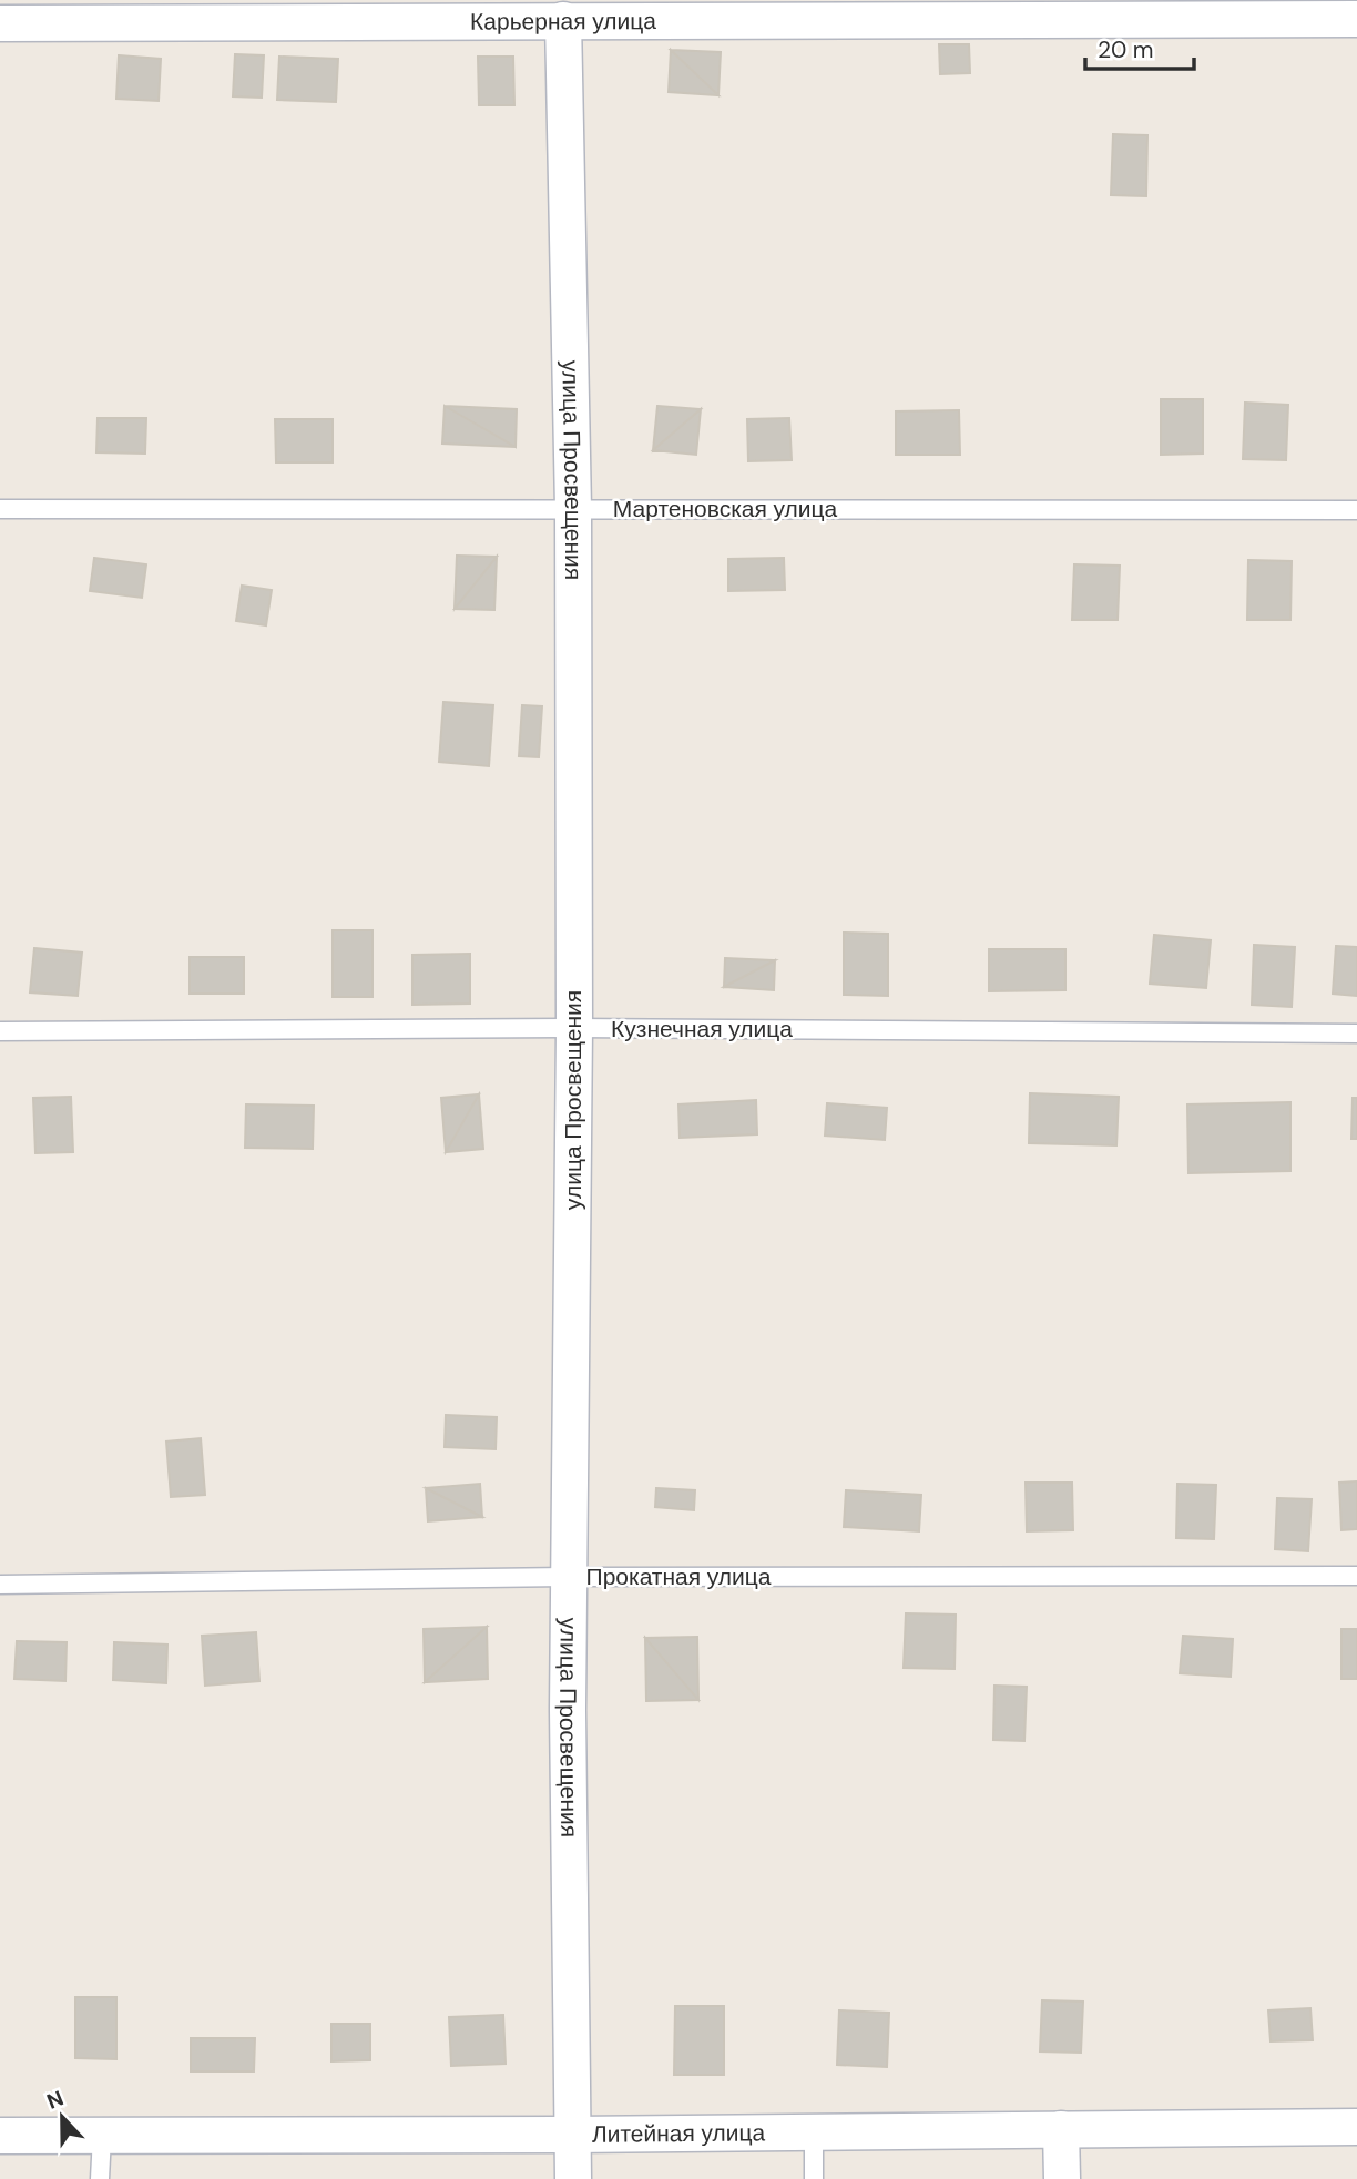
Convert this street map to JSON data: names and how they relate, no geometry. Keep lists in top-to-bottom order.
{
  "streets": {
    "street": ["Карьерная улица", "улица Просвещения", "Литейная улица"],
    "lane": ["Мартеновская улица", "Кузнечная улица", "Прокатная улица"]
  },
  "crossings": [
    ["Карьерная улица", "улица Просвещения"],
    ["улица Просвещения", "Мартеновская улица"],
    ["улица Просвещения", "Кузнечная улица"],
    ["улица Просвещения", "Прокатная улица"],
    ["улица Просвещения", "Литейная улица"]
  ],
  "scale_bar": "20 m",
  "north": "top"
}
